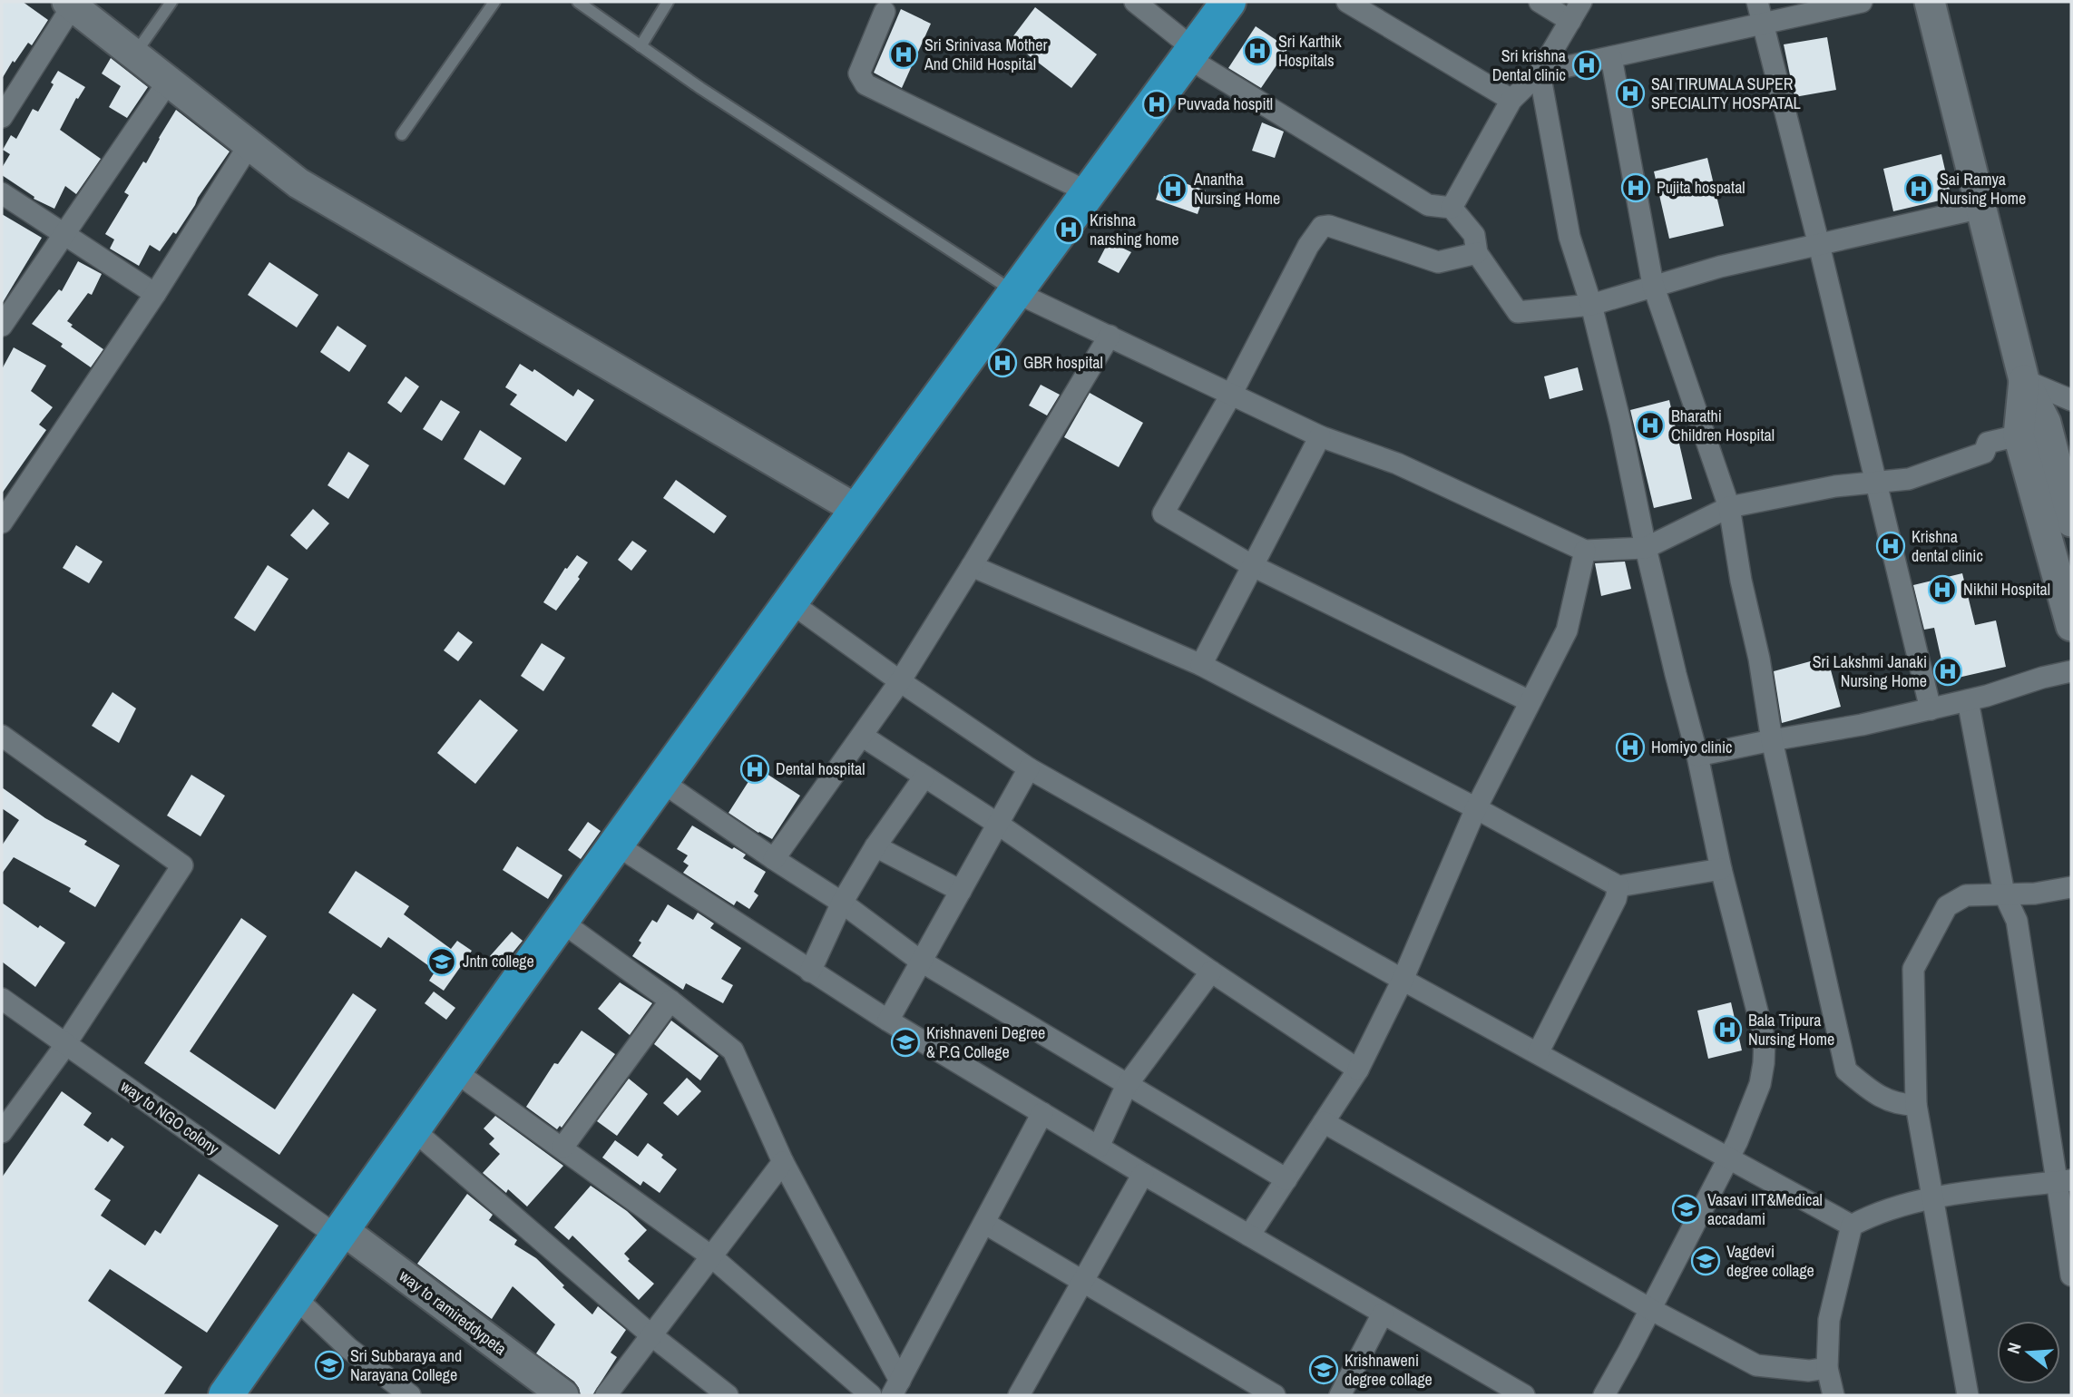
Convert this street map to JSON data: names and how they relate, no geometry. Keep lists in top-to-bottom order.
{
  "streets": {
    "street": ["way to NGO colony", "way to ramireddypeta"]
  },
  "crossings": [
    ["way to NGO colony", "way to ramireddypeta"]
  ],
  "places": {
    "hospital": [
      "Sri Karthik Hospitals",
      "Sri Srinivasa Mother And Child Hospital",
      "Sri krishna Dental clinic",
      "SAI TIRUMALA SUPER SPECIALITY HOSPATAL",
      "Puvvada hospitl",
      "Pujita hospatal",
      "Anantha Nursing Home",
      "Sai Ramya Nursing Home",
      "Krishna narshing home",
      "GBR hospital",
      "Bharathi Children Hospital",
      "Krishna dental clinic",
      "Nikhil Hospital",
      "Sri Lakshmi Janaki Nursing Home",
      "Homiyo clinic",
      "Dental hospital",
      "Bala Tripura Nursing Home"
    ],
    "school or university": [
      "Jntn college",
      "Krishnaveni Degree & P.G College",
      "Vasavi IIT&Medical accadami",
      "Vagdevi degree collage",
      "Sri Subbaraya and Narayana College",
      "Krishnaweni degree collage"
    ]
  },
  "north": "left"
}
